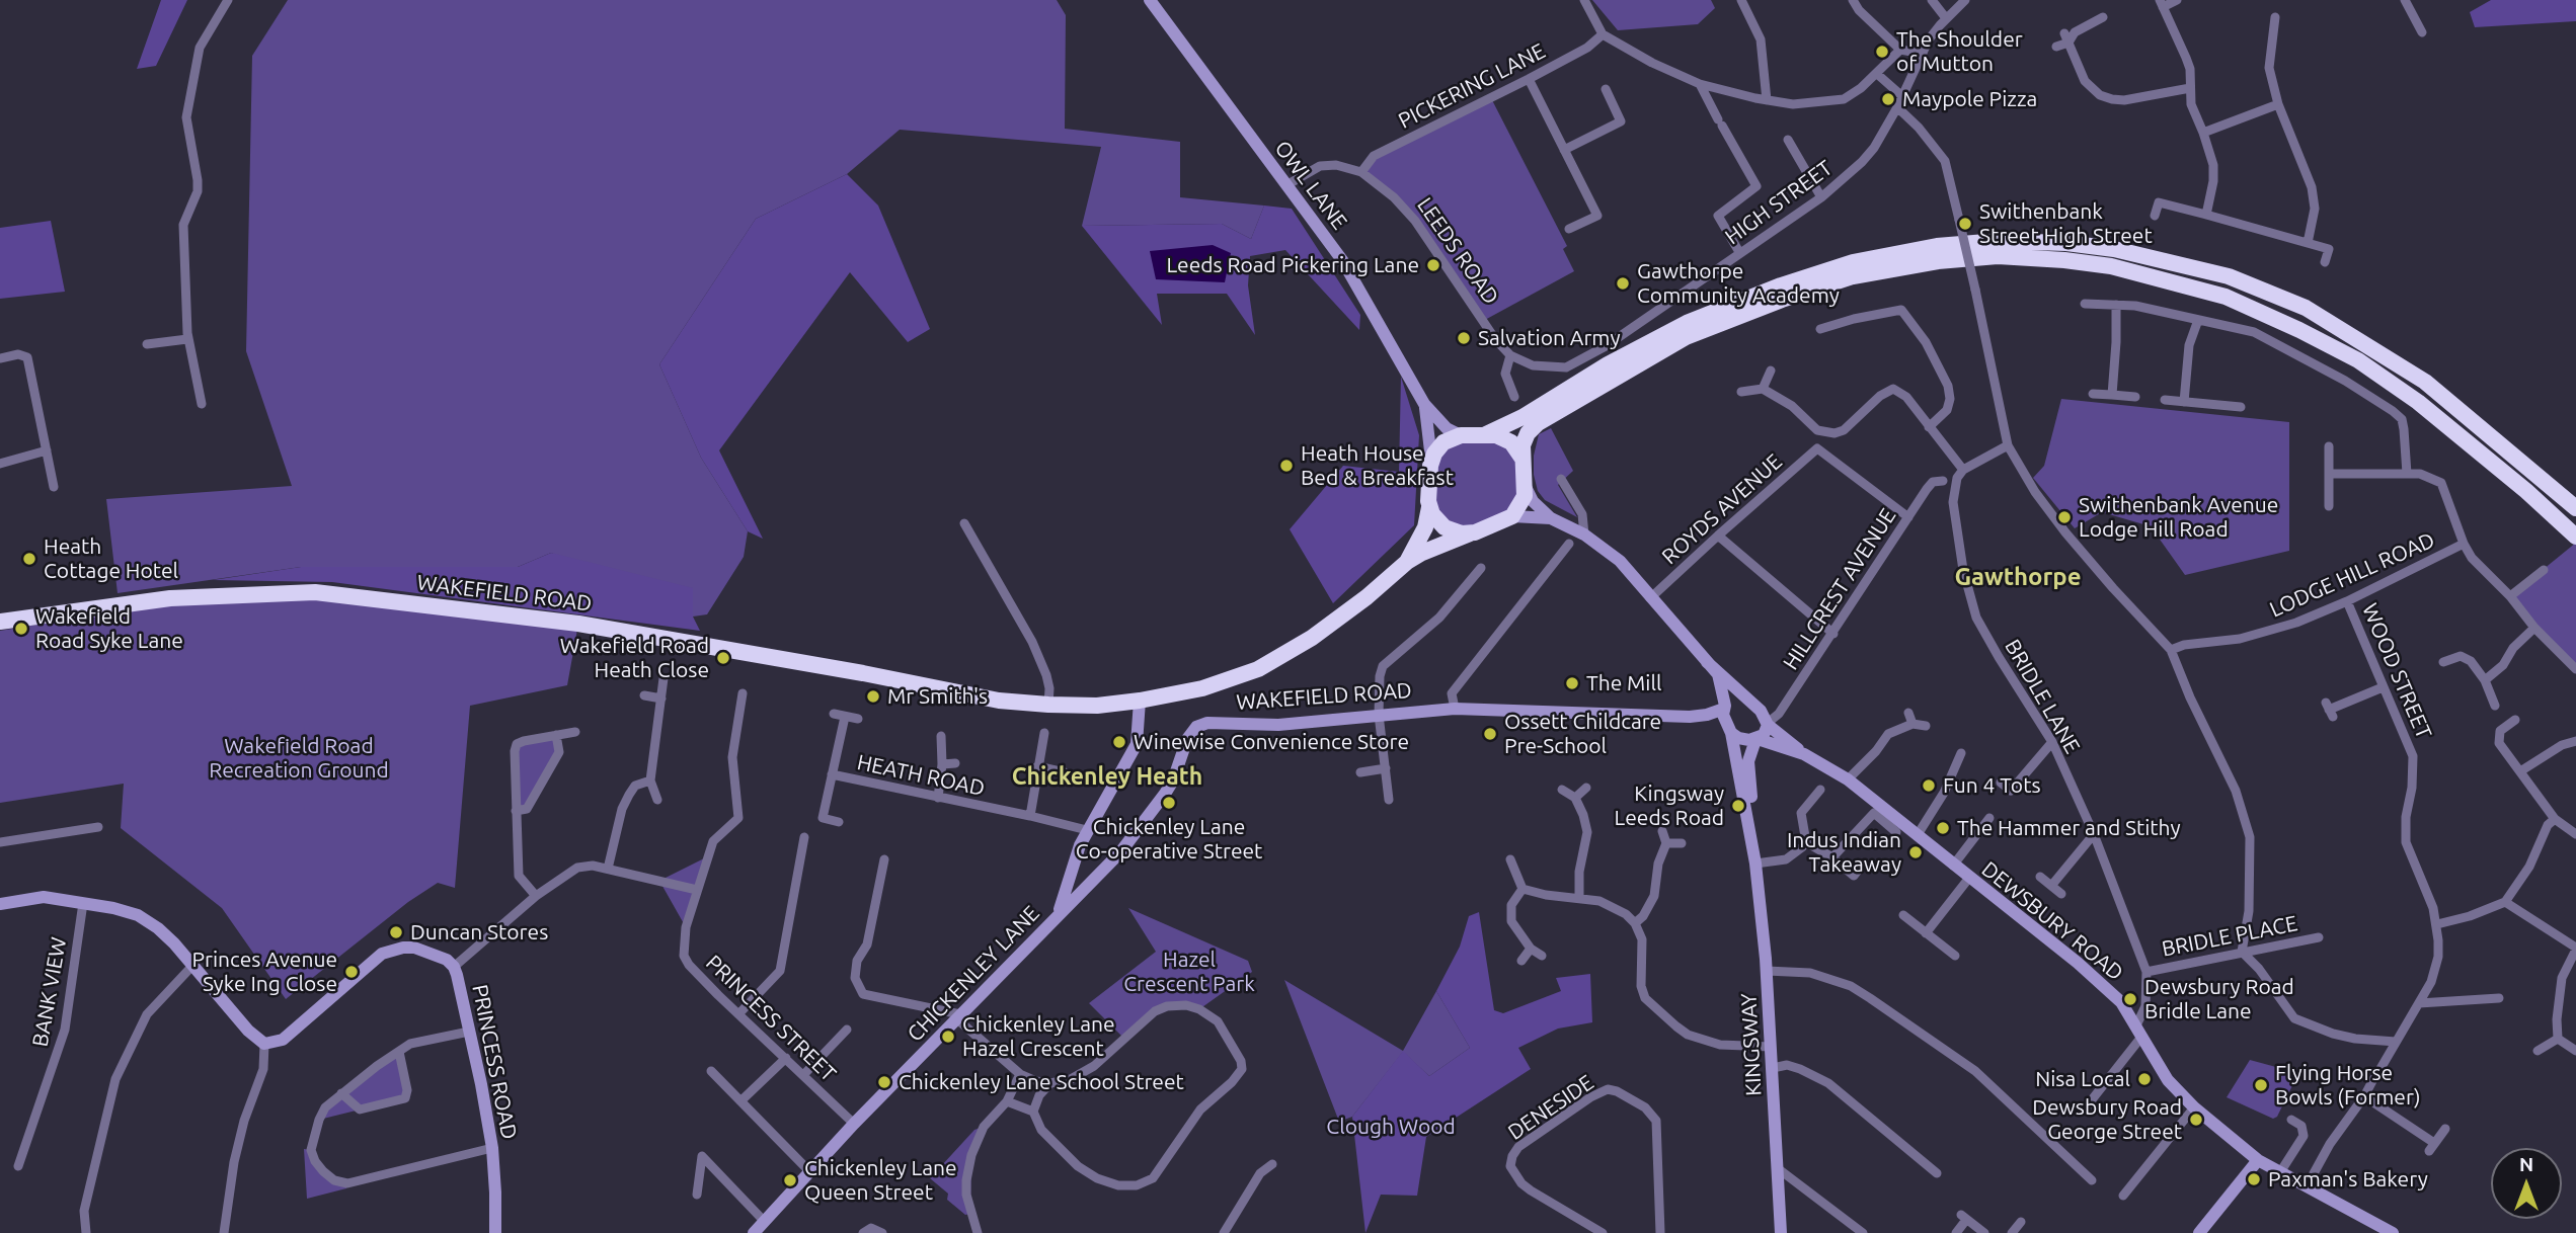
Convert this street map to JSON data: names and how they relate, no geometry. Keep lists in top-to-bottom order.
{
  "streets": {
    "highway": ["WAKEFIELD ROAD"],
    "street": [
      "PICKERING LANE",
      "OWL LANE",
      "HIGH STREET",
      "LEEDS ROAD",
      "ROYDS AVENUE",
      "LODGE HILL ROAD",
      "HILLCREST AVENUE",
      "WOOD STREET",
      "BRIDLE LANE",
      "HEATH ROAD",
      "DEWSBURY ROAD",
      "BRIDLE PLACE",
      "CHICKENLEY LANE",
      "BANK VIEW",
      "PRINCESS STREET",
      "KINGSWAY",
      "PRINCESS ROAD",
      "DENESIDE"
    ]
  },
  "crossings": [
    ["PICKERING LANE", "LEEDS ROAD"],
    ["OWL LANE", "LEEDS ROAD"],
    ["HIGH STREET", "LEEDS ROAD"],
    ["ROYDS AVENUE", "HILLCREST AVENUE"],
    ["LODGE HILL ROAD", "WOOD STREET"],
    ["HILLCREST AVENUE", "DEWSBURY ROAD"],
    ["HILLCREST AVENUE", "KINGSWAY"],
    ["WAKEFIELD ROAD", "CHICKENLEY LANE"],
    ["WOOD STREET", "DEWSBURY ROAD"],
    ["BRIDLE LANE", "DEWSBURY ROAD"],
    ["BRIDLE LANE", "BRIDLE PLACE"],
    ["DEWSBURY ROAD", "KINGSWAY"],
    ["CHICKENLEY LANE", "PRINCESS STREET"],
    ["PRINCESS STREET", "PRINCESS ROAD"]
  ],
  "districts": ["Gawthorpe", "Chickenley Heath"],
  "parks": ["Wakefield Road Recreation Ground", "Hazel Crescent Park", "Clough Wood"],
  "places": [
    "The Shoulder of Mutton",
    "Maypole Pizza",
    "Swithenbank Street High Street",
    "Leeds Road Pickering Lane",
    "Gawthorpe Community Academy",
    "Salvation Army",
    "Heath House Bed & Breakfast",
    "Swithenbank Avenue Lodge Hill Road",
    "Heath Cottage Hotel",
    "Wakefield Road Syke Lane",
    "Wakefield Road Heath Close",
    "The Mill",
    "Mr Smith's",
    "Ossett Childcare Pre-School",
    "Winewise Convenience Store",
    "Fun 4 Tots",
    "Chickenley Lane Co-operative Street",
    "Kingsway Leeds Road",
    "The Hammer and Stithy",
    "Indus Indian Takeaway",
    "Duncan Stores",
    "Princes Avenue Syke Ing Close",
    "Dewsbury Road Bridle Lane",
    "Chickenley Lane Hazel Crescent",
    "Nisa Local",
    "Chickenley Lane School Street",
    "Flying Horse Bowls (Former)",
    "Dewsbury Road George Street",
    "Paxman's Bakery",
    "Chickenley Lane Queen Street"
  ],
  "north": "top"
}
